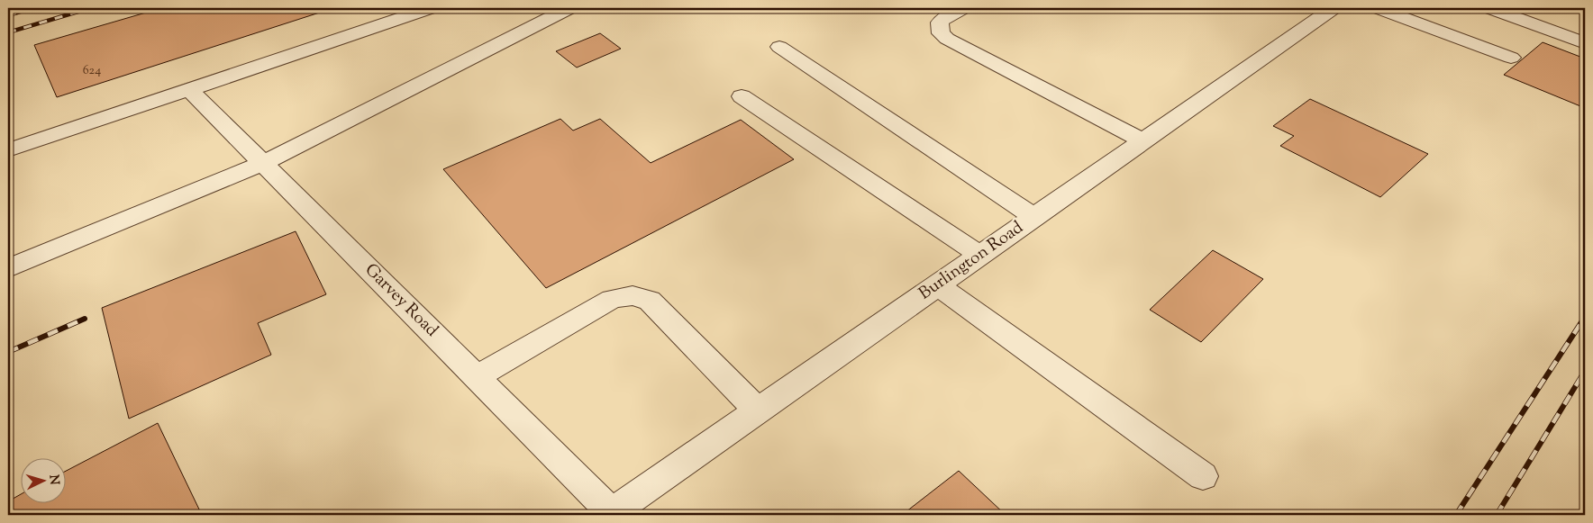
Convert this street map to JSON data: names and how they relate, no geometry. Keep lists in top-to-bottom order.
{
  "streets": {
    "street": ["Burlington Road", "Garvey Road"]
  },
  "crossings": [
    ["Burlington Road", "Garvey Road"]
  ],
  "house_numbers": ["624"],
  "north": "right"
}
